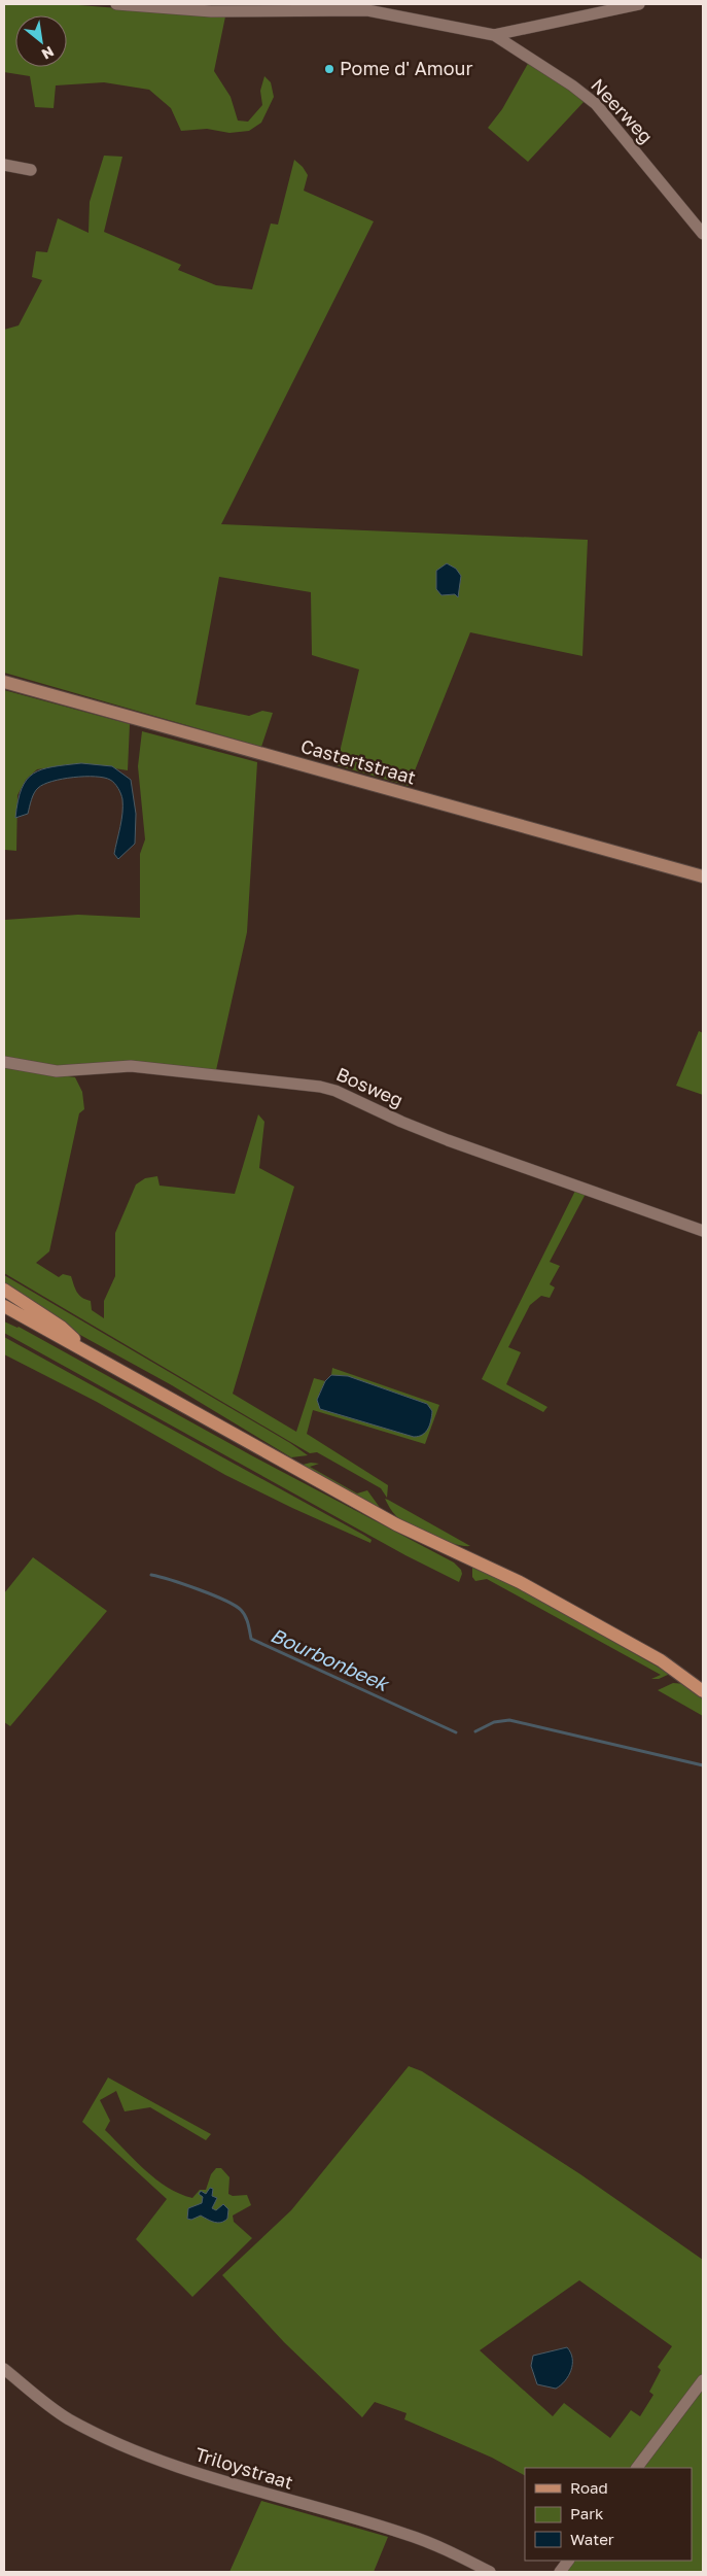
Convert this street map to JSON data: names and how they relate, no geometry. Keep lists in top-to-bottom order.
{
  "streets": {
    "main road": ["Castertstraat"],
    "street": ["Neerweg", "Bosweg", "Triloystraat"]
  },
  "water": ["Bourbonbeek"],
  "places": ["Pome d' Amour"],
  "legend": ["Road", "Park", "Water"],
  "north": "bottom right"
}
